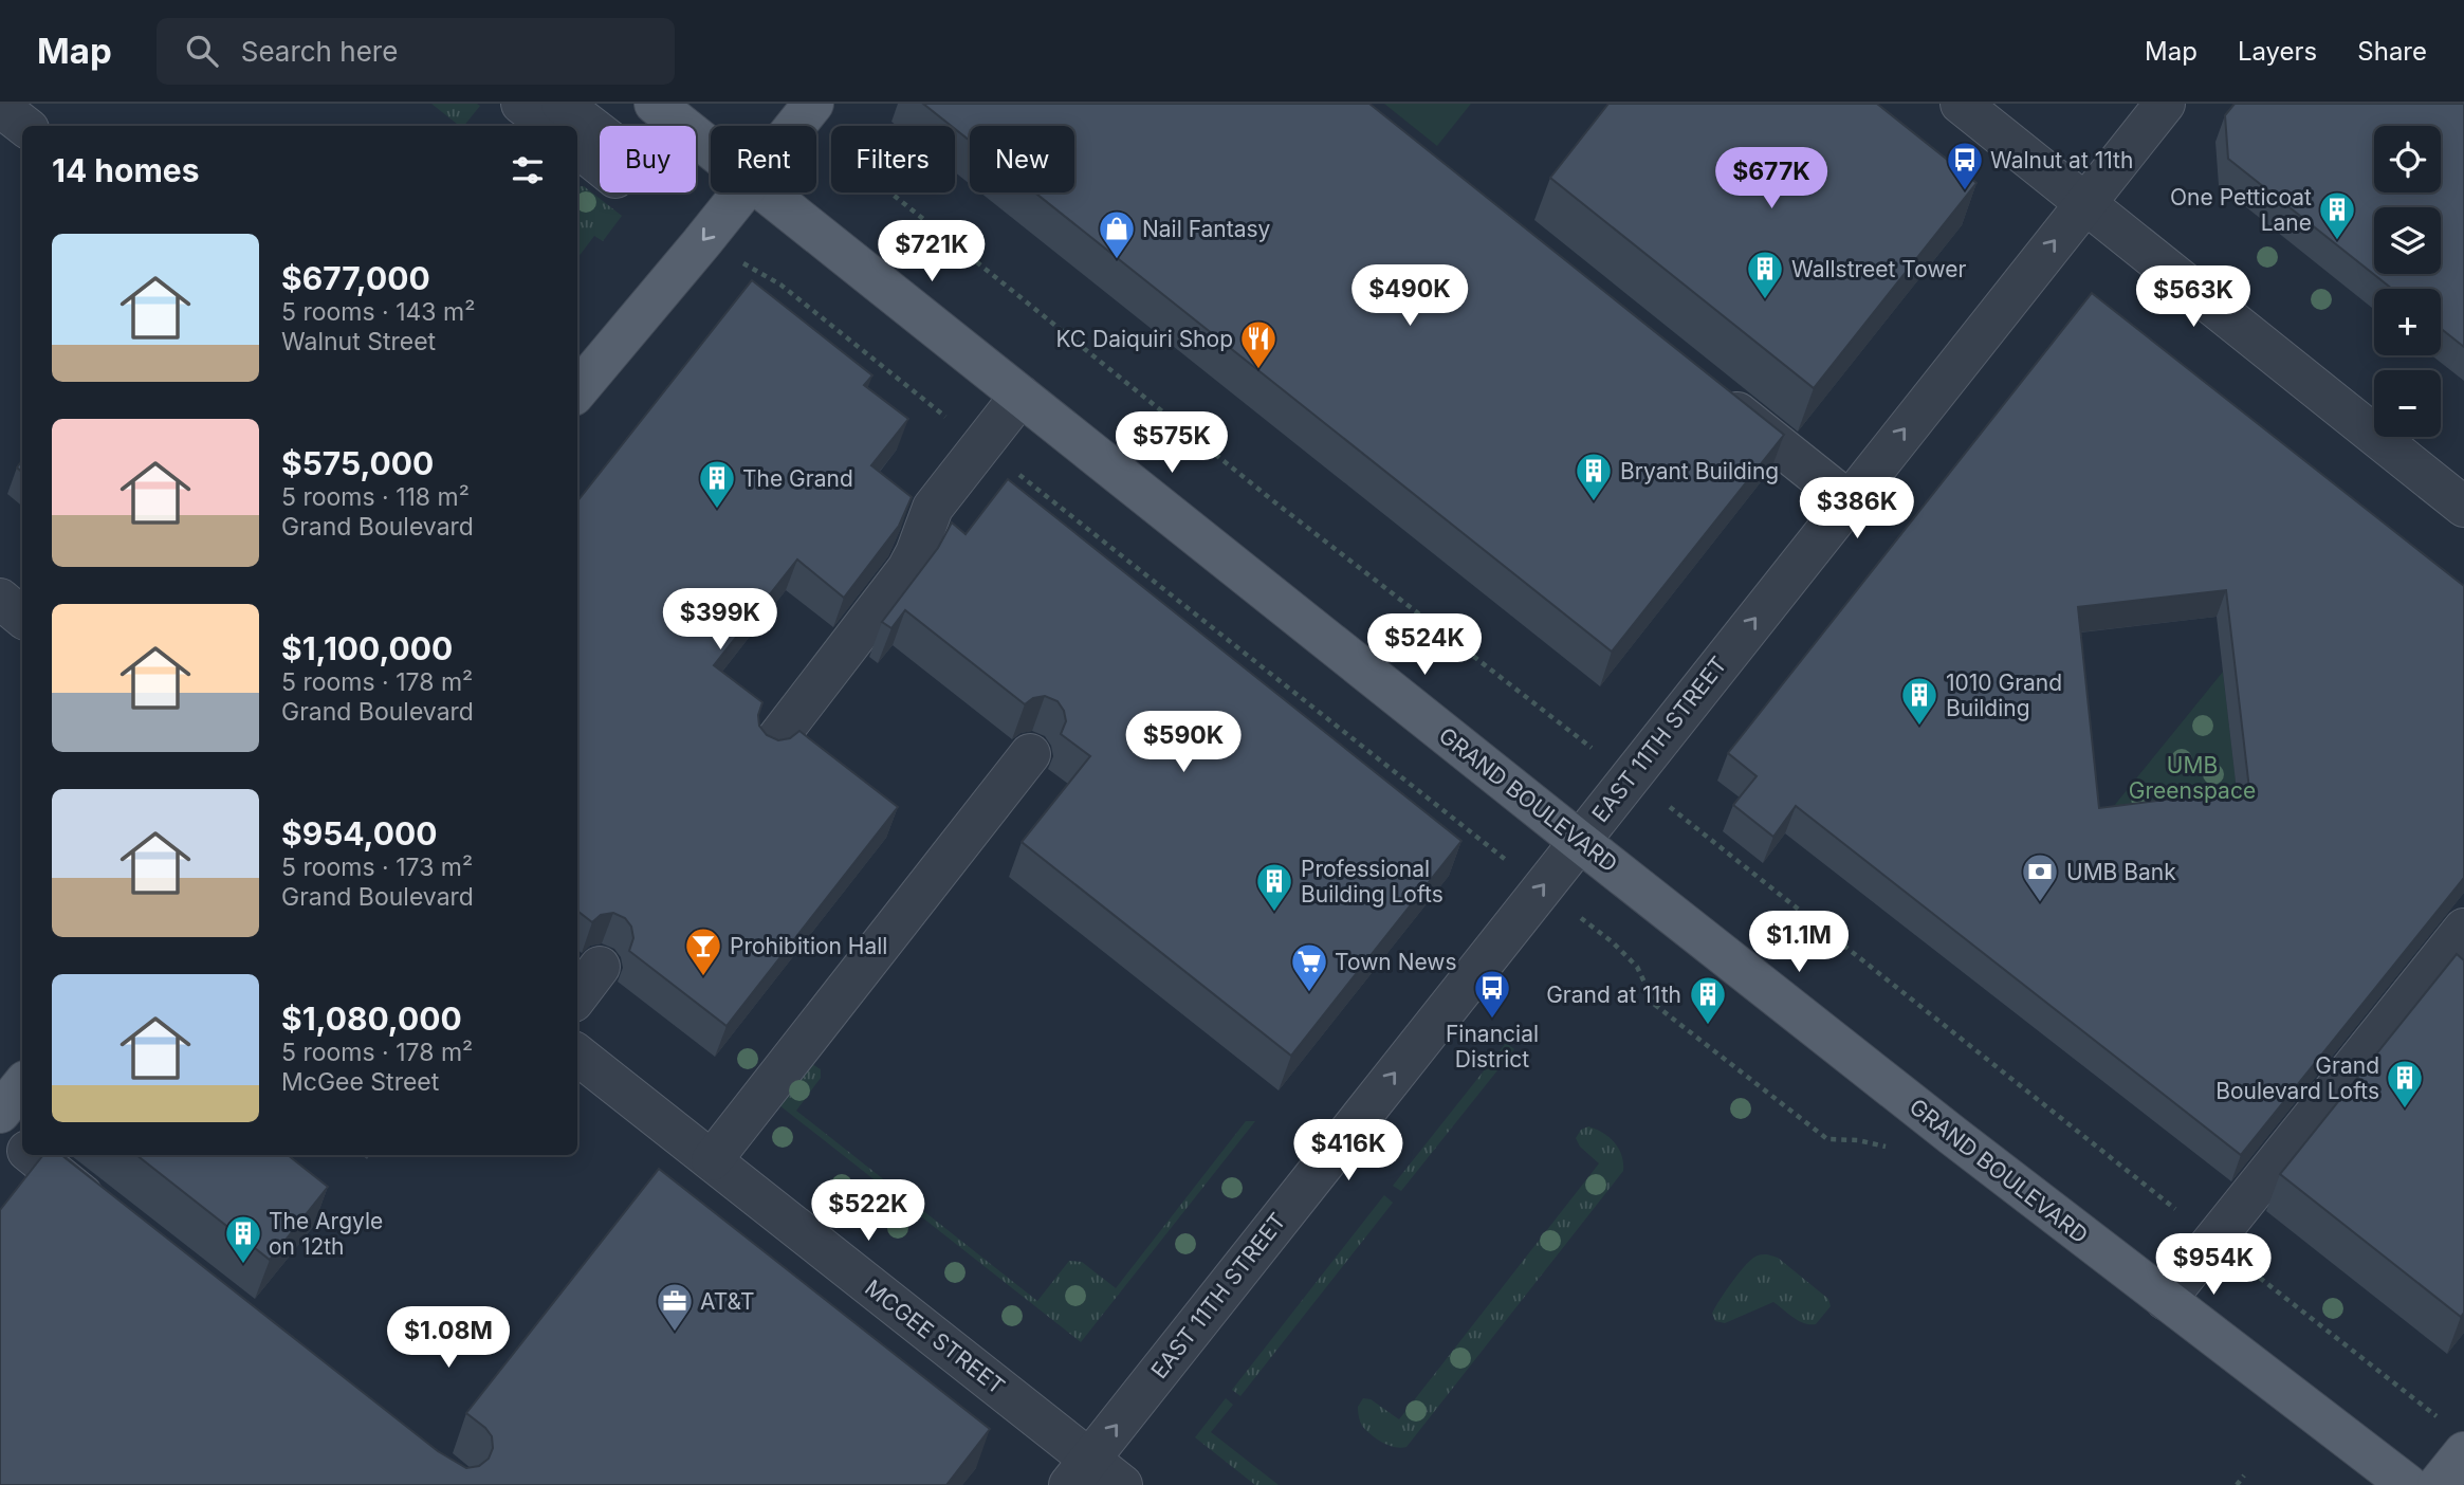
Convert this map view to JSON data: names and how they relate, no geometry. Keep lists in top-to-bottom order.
{
  "streets": {
    "main road": ["GRAND BOULEVARD"],
    "street": ["EAST 11TH STREET", "MCGEE STREET"]
  },
  "crossings": [
    ["EAST 11TH STREET", "GRAND BOULEVARD"],
    ["EAST 11TH STREET", "MCGEE STREET"]
  ],
  "one_way": ["EAST 11TH STREET"],
  "parks": ["UMB Greenspace"],
  "places": {
    "bus stop": ["Walnut at 11th", "Financial District"],
    "building": [
      "One Petticoat Lane",
      "Wallstreet Tower",
      "Bryant Building",
      "The Grand",
      "1010 Grand Building",
      "Professional Building Lofts",
      "Grand at 11th",
      "Grand Boulevard Lofts",
      "The Argyle on 12th"
    ],
    "shop": ["Nail Fantasy"],
    "restaurant": ["KC Daiquiri Shop"],
    "bank": ["UMB Bank"],
    "bar": ["Prohibition Hall"],
    "supermarket": ["Town News"],
    "office": ["AT&T"]
  },
  "page": {
    "header": "Map",
    "search": "Search here",
    "nav": ["Map", "Layers", "Share"],
    "map_buttons": ["+", "−"],
    "chip": [
      "Buy",
      "Rent",
      "Filters",
      "New"
    ],
    "heading": "14 homes",
    "price": [
      "$677K",
      "$721K",
      "$490K",
      "$563K",
      "$575K",
      "$386K",
      "$399K",
      "$524K",
      "$590K",
      "$1.1M",
      "$416K",
      "$522K",
      "$954K",
      "$1.08M"
    ],
    "list": [
      {
        "name": "$677,000",
        "note": "5 rooms · 143 m² · Walnut Street"
      },
      {
        "name": "$575,000",
        "note": "5 rooms · 118 m² · Grand Boulevard"
      },
      {
        "name": "$1,100,000",
        "note": "5 rooms · 178 m² · Grand Boulevard"
      },
      {
        "name": "$954,000",
        "note": "5 rooms · 173 m² · Grand Boulevard"
      },
      {
        "name": "$1,080,000",
        "note": "5 rooms · 178 m² · McGee Street"
      }
    ]
  }
}
